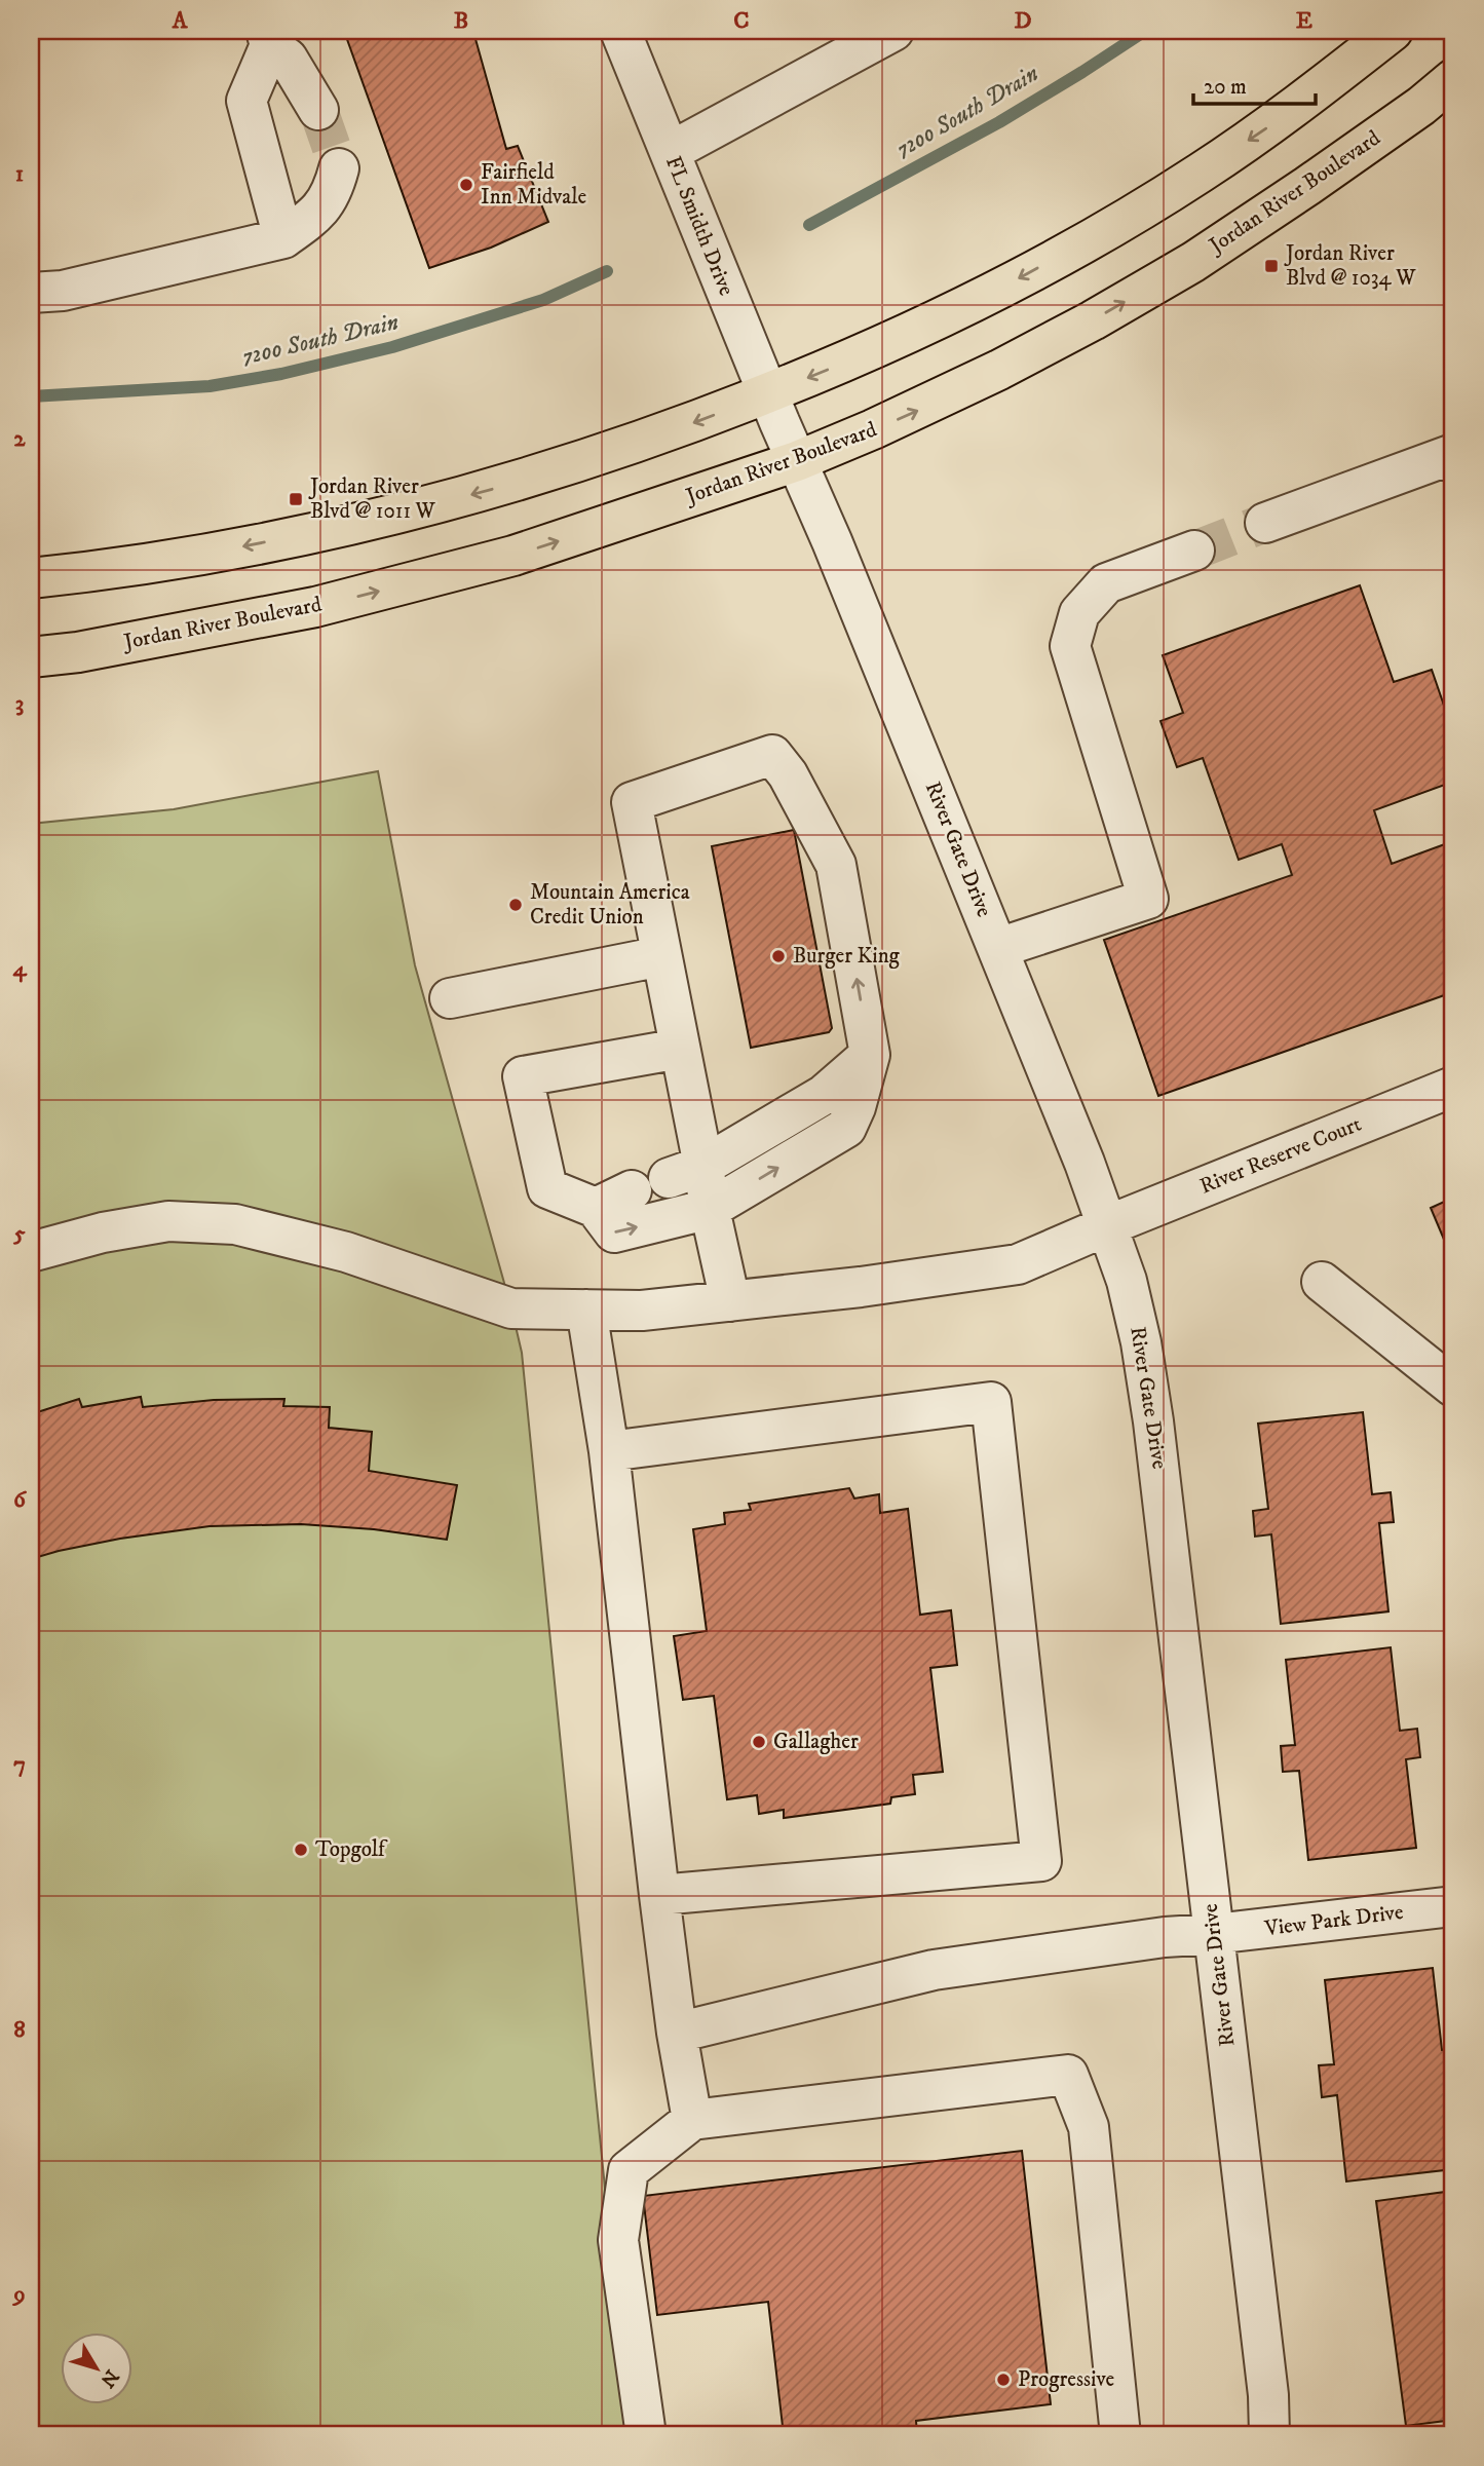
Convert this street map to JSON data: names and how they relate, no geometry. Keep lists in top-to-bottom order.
{
  "streets": {
    "main road": ["Jordan River Boulevard"],
    "street": [
      "FL Smidth Drive",
      "River Gate Drive",
      "River Reserve Court",
      "View Park Drive"
    ]
  },
  "crossings": [
    ["Jordan River Boulevard", "River Gate Drive"],
    ["FL Smidth Drive", "River Gate Drive"],
    ["River Gate Drive", "River Reserve Court"],
    ["River Gate Drive", "View Park Drive"]
  ],
  "water": ["7200 South Drain"],
  "places": {
    "other": [
      "Fairfield Inn Midvale",
      "Mountain America Credit Union",
      "Burger King",
      "Gallagher",
      "Topgolf",
      "Progressive"
    ],
    "transit": ["Jordan River Blvd @ 1034 W", "Jordan River Blvd @ 1011 W"]
  },
  "scale_bar": "20 m",
  "north": "bottom right",
  "grid": {
    "columns": [
      "A",
      "B",
      "C",
      "D",
      "E"
    ],
    "rows": [
      "1",
      "2",
      "3",
      "4",
      "5",
      "6",
      "7",
      "8",
      "9"
    ]
  }
}
